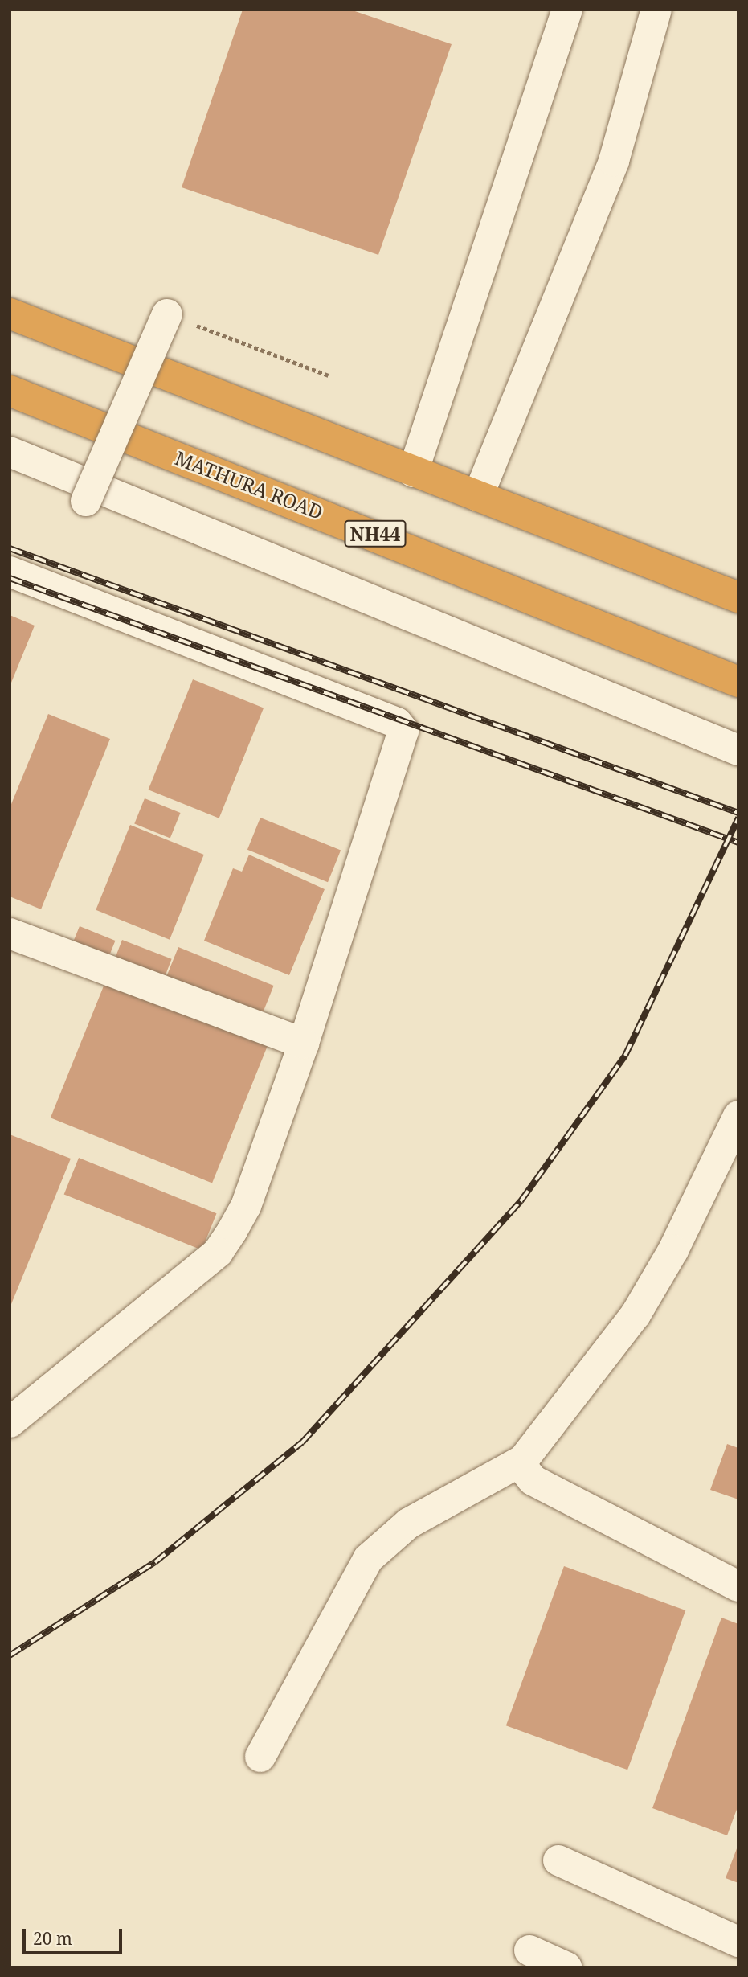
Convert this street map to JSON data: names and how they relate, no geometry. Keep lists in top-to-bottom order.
{
  "streets": {
    "highway": ["MATHURA ROAD", "NH44"]
  },
  "scale_bar": "20 m"
}
